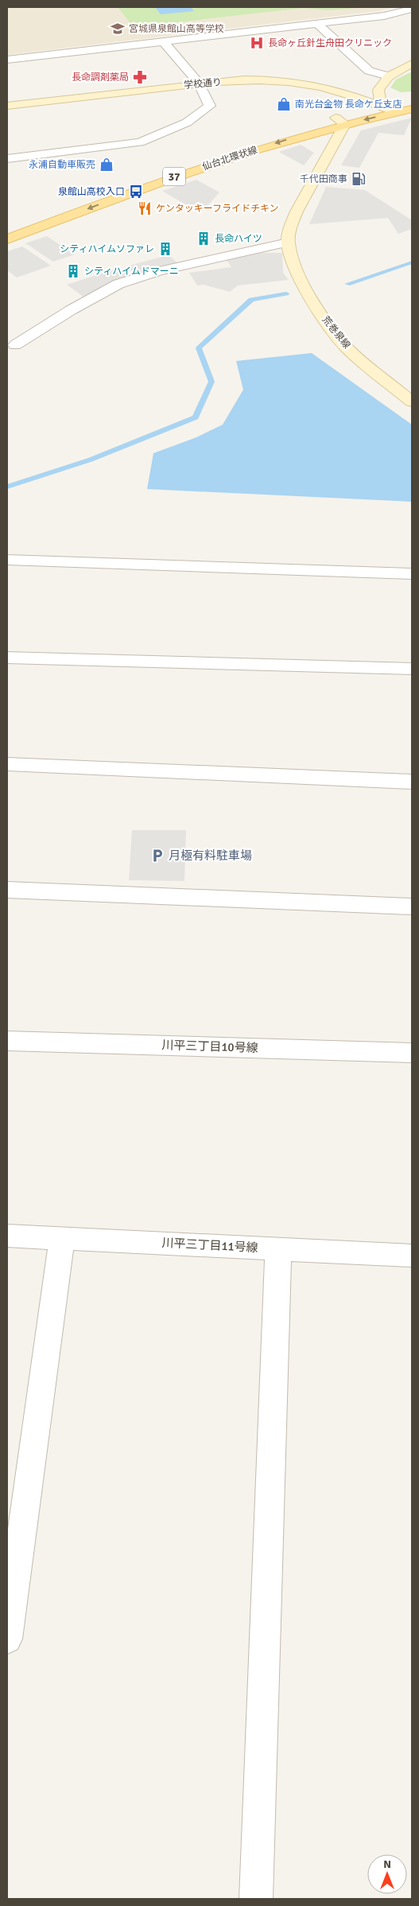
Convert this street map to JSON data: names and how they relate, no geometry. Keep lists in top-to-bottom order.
{
  "streets": {
    "main road": ["仙台北環状線", "37"],
    "street": [
      "学校通り",
      "荒巻泉線",
      "川平三丁目10号線",
      "川平三丁目11号線"
    ]
  },
  "crossings": [
    ["学校通り", "仙台北環状線"]
  ],
  "places": {
    "school or university": ["宮城県泉館山高等学校"],
    "hospital": ["長命ヶ丘針生舟田クリニック"],
    "pharmacy": ["長命調剤薬局"],
    "shop": ["南光台金物 長命ケ丘支店", "永浦自動車販売"],
    "fuel station": ["千代田商事"],
    "bus stop": ["泉館山高校入口"],
    "restaurant": ["ケンタッキーフライドチキン"],
    "building": ["長命ハイツ", "シティハイムソファレ", "シティハイムドマーニ"],
    "parking": ["月極有料駐車場"]
  },
  "north": "top"
}
